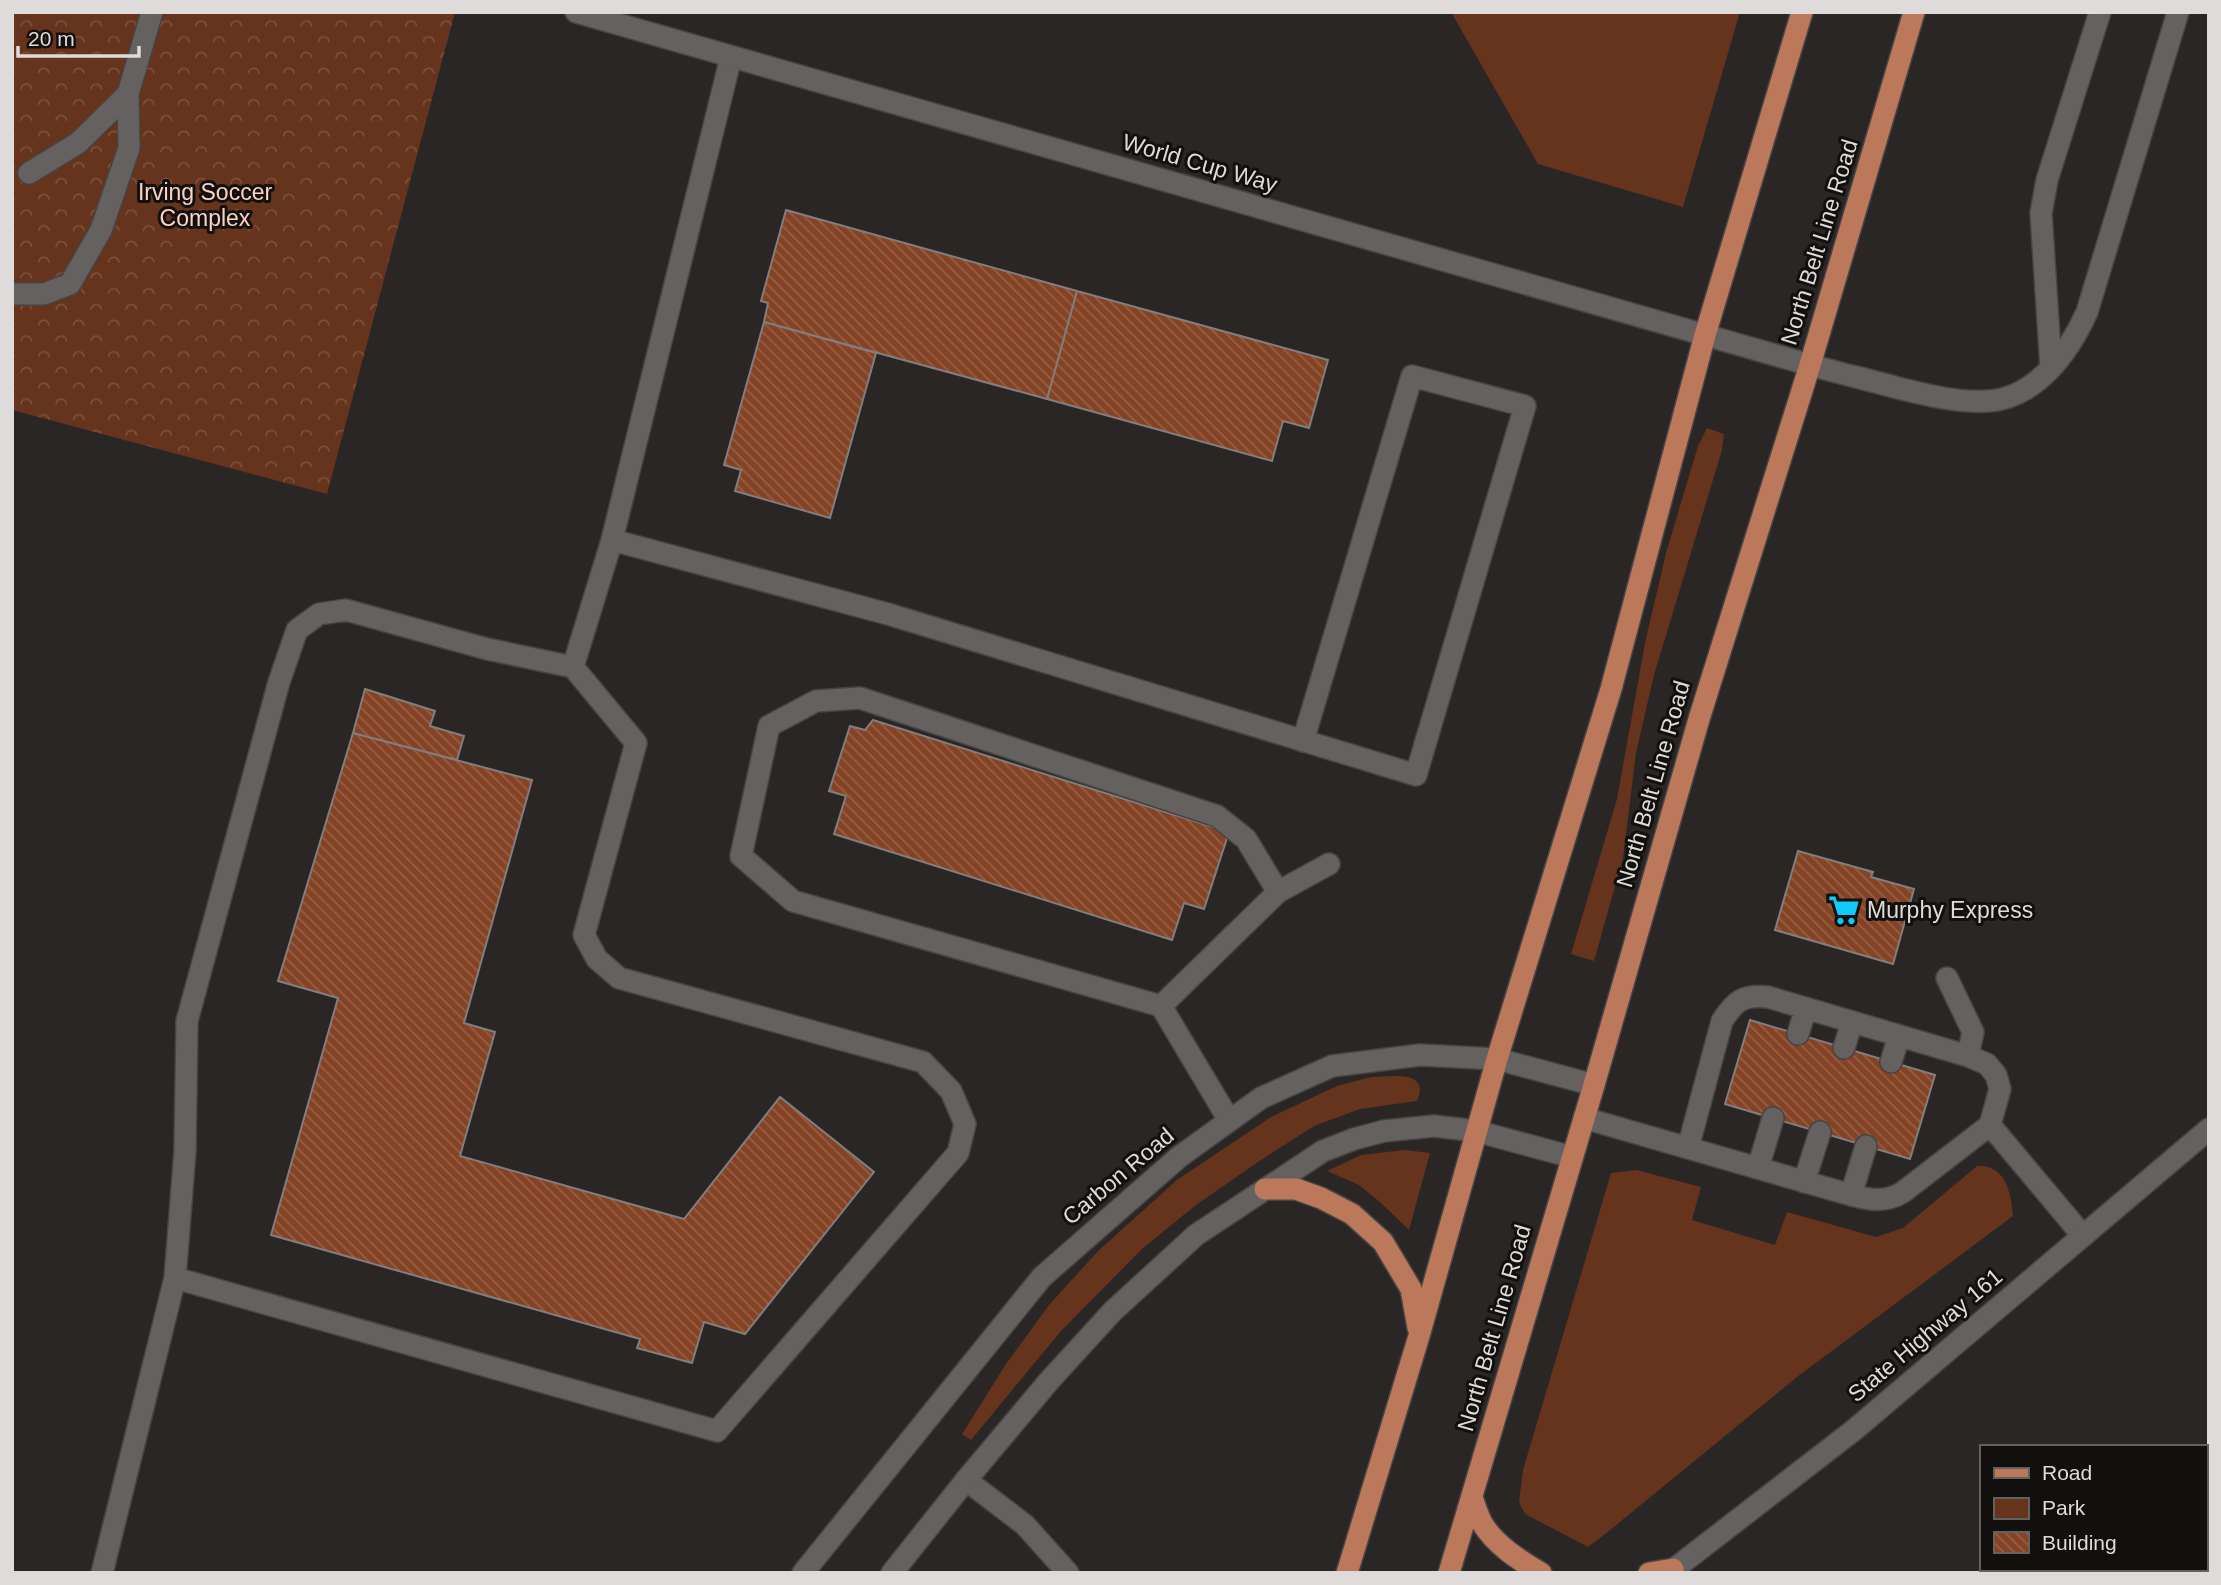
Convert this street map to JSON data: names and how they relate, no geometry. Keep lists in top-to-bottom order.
{
  "streets": {
    "main road": ["North Belt Line Road"],
    "street": ["World Cup Way", "Carbon Road", "State Highway 161"]
  },
  "crossings": [
    ["World Cup Way", "North Belt Line Road"],
    ["North Belt Line Road", "Carbon Road"]
  ],
  "parks": ["Irving Soccer Complex"],
  "places": {
    "supermarket": ["Murphy Express"]
  },
  "legend": ["Road", "Park", "Building"],
  "scale_bar": "20 m"
}
